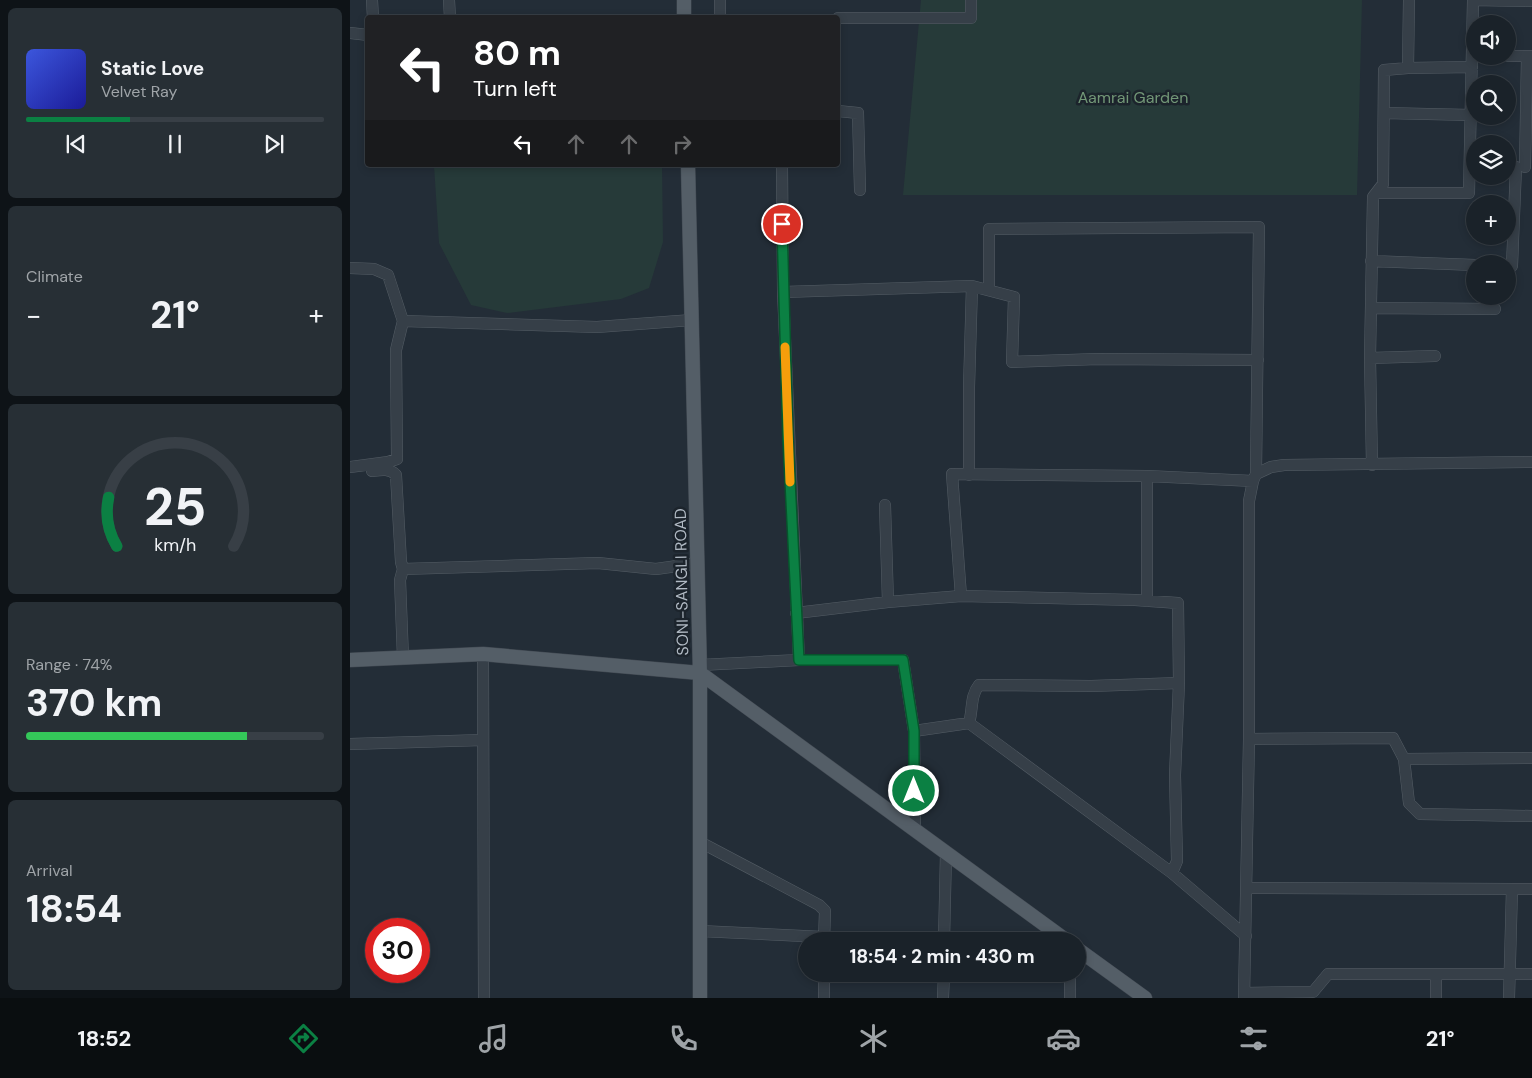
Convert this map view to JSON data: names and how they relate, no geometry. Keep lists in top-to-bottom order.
{
  "streets": {
    "main road": ["SONI-SANGLI ROAD"]
  },
  "parks": ["Aamrai Garden"],
  "page": {
    "map_buttons": ["+", "−"],
    "turn": ["80 m", "Turn left"],
    "song": ["Static Love", "Velvet Ray"],
    "tile": [
      "Climate",
      ["Range · 74%", "370 km"],
      ["Arrival", "18:54"]
    ],
    "heat": ["−", "21°", "+"],
    "limit": "30",
    "trip": "18:54 · 2 min · 430 m",
    "tabs": ["18:52", "21°"],
    "gauge": ["25", "km/h"]
  }
}
